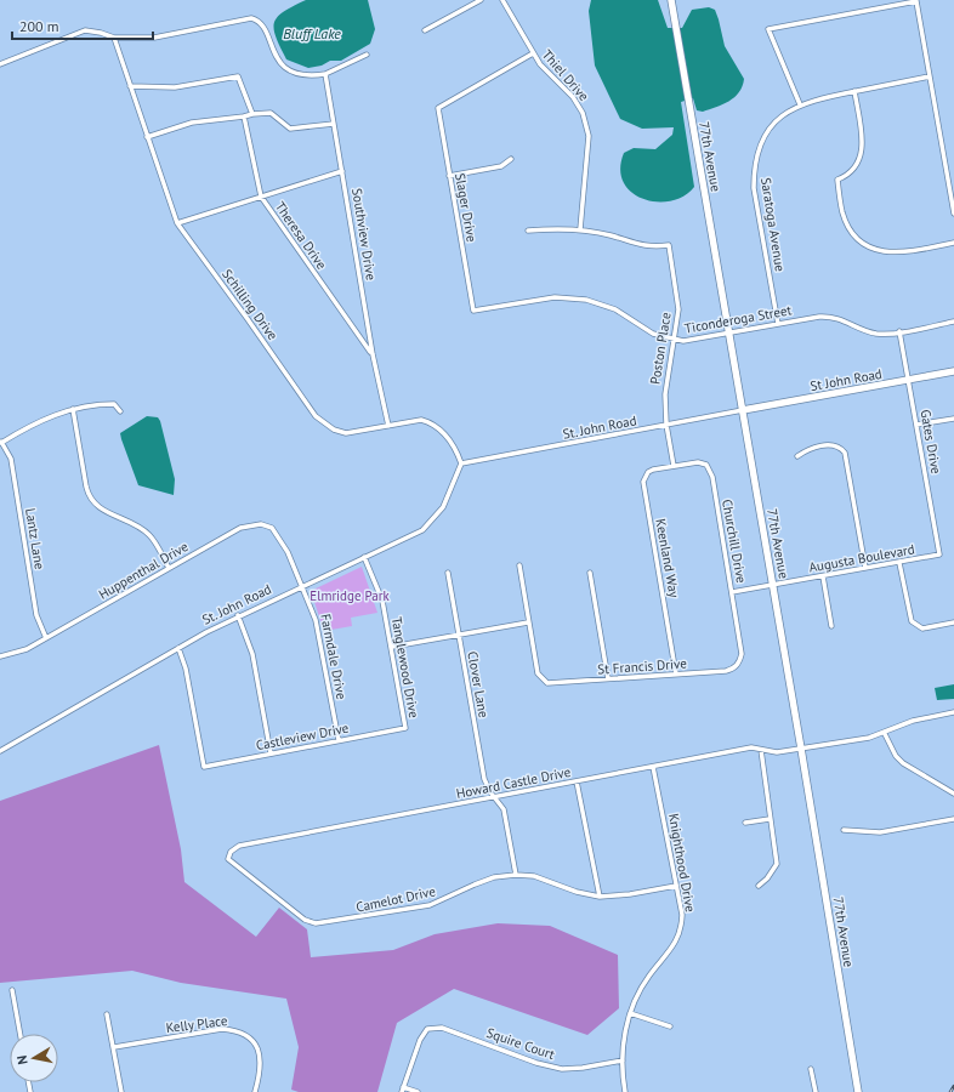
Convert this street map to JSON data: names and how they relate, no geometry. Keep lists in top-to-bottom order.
{
  "streets": {
    "street": [
      "Thiel Drive",
      "77th Avenue",
      "Slager Drive",
      "Saratoga Avenue",
      "Southview Drive",
      "Theresa Drive",
      "Schilling Drive",
      "Ticonderoga Street",
      "Poston Place",
      "St John Road",
      "St. John Road",
      "Gates Drive",
      "Lantz Lane",
      "Churchill Drive",
      "Keenland Way",
      "Augusta Boulevard",
      "Huppenthal Drive",
      "Farmdale Drive",
      "St Francis Drive",
      "Tanglewood Drive",
      "Clover Lane",
      "Castleview Drive",
      "Howard Castle Drive",
      "Knighthood Drive",
      "Camelot Drive",
      "Kelly Place",
      "Squire Court"
    ]
  },
  "crossings": [
    ["Thiel Drive", "Slager Drive"],
    ["Thiel Drive", "Poston Place"],
    ["77th Avenue", "Ticonderoga Street"],
    ["77th Avenue", "St John Road"],
    ["77th Avenue", "St. John Road"],
    ["77th Avenue", "Augusta Boulevard"],
    ["77th Avenue", "Howard Castle Drive"],
    ["Slager Drive", "Ticonderoga Street"],
    ["Saratoga Avenue", "Ticonderoga Street"],
    ["Southview Drive", "Theresa Drive"],
    ["Southview Drive", "Schilling Drive"],
    ["Schilling Drive", "St. John Road"],
    ["Ticonderoga Street", "Poston Place"],
    ["Ticonderoga Street", "Gates Drive"],
    ["Poston Place", "St. John Road"],
    ["Poston Place", "Churchill Drive"],
    ["Poston Place", "Keenland Way"],
    ["St John Road", "St. John Road"],
    ["St John Road", "Gates Drive"],
    ["St. John Road", "Farmdale Drive"],
    ["St. John Road", "Tanglewood Drive"],
    ["St. John Road", "Castleview Drive"],
    ["Gates Drive", "Augusta Boulevard"],
    ["Lantz Lane", "Huppenthal Drive"],
    ["Churchill Drive", "Keenland Way"],
    ["Churchill Drive", "Augusta Boulevard"],
    ["Churchill Drive", "St Francis Drive"],
    ["Keenland Way", "St Francis Drive"],
    ["Huppenthal Drive", "Farmdale Drive"],
    ["Farmdale Drive", "Castleview Drive"],
    ["Tanglewood Drive", "Castleview Drive"],
    ["Clover Lane", "Howard Castle Drive"],
    ["Clover Lane", "Camelot Drive"],
    ["Howard Castle Drive", "Knighthood Drive"],
    ["Howard Castle Drive", "Camelot Drive"],
    ["Knighthood Drive", "Camelot Drive"],
    ["Knighthood Drive", "Squire Court"]
  ],
  "water": ["Bluff Lake"],
  "parks": ["Elmridge Park"],
  "scale_bar": "200 m",
  "north": "left"
}
